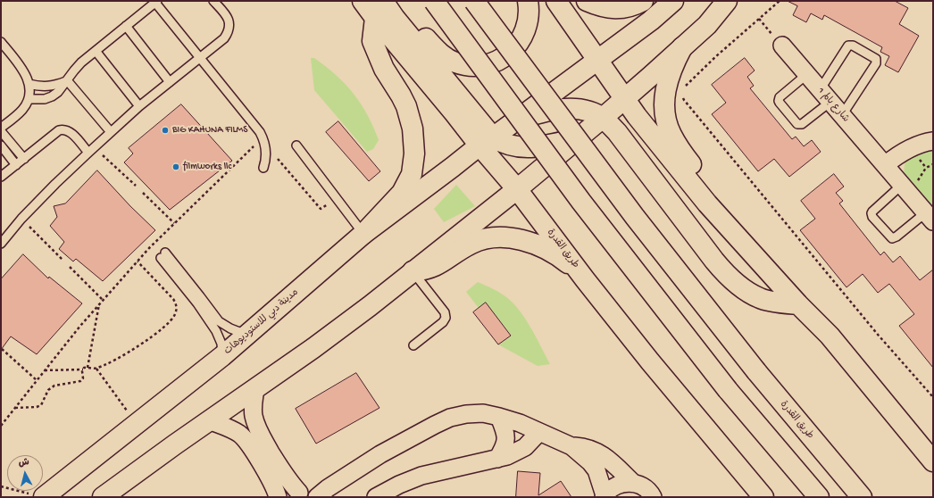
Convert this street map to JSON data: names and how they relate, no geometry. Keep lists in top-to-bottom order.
{
  "streets": {
    "main road": ["طريق القدرة", "مدينة دبي للاستوديوهات"],
    "street": ["شارع بالم 1"]
  },
  "crossings": [
    ["طريق القدرة", "مدينة دبي للاستوديوهات"]
  ],
  "places": ["BIG KAHUNA FILMS", "filmworks llc"],
  "north": "top"
}
